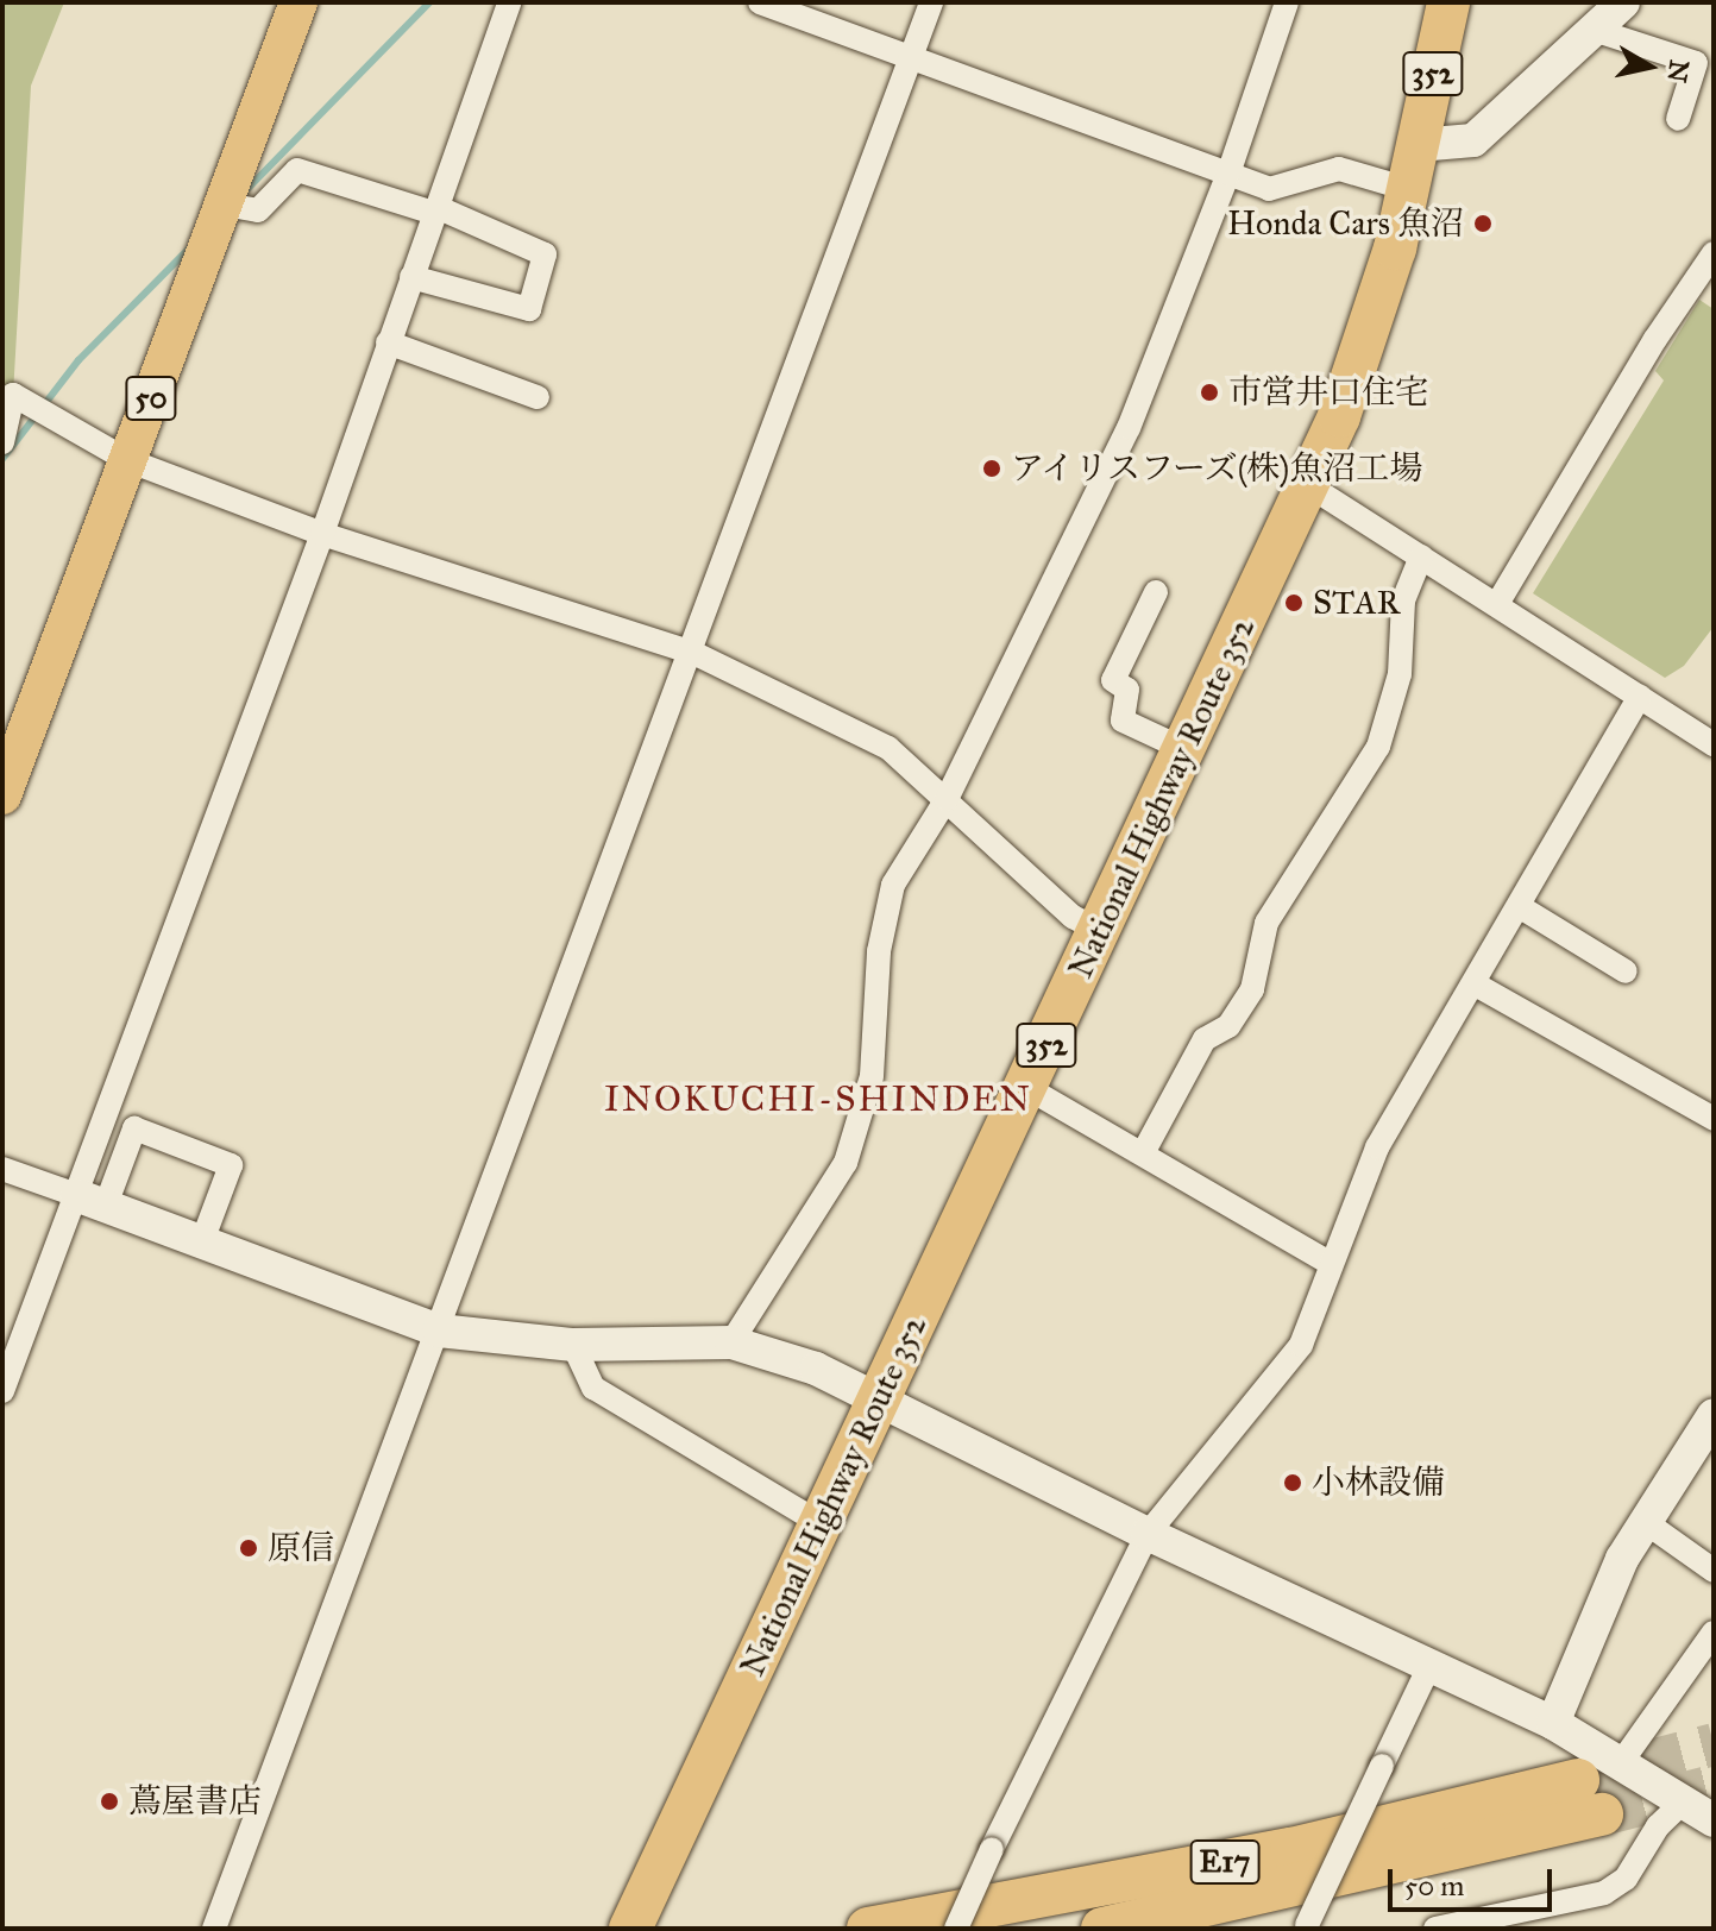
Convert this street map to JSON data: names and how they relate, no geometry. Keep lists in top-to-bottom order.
{
  "streets": {
    "highway": ["352", "National Highway Route 352", "E17"],
    "main road": ["50"]
  },
  "districts": ["INOKUCHI-SHINDEN"],
  "places": [
    "Honda Cars 魚沼",
    "市営井口住宅",
    "アイリスフーズ(株)魚沼工場",
    "STAR",
    "小林設備",
    "原信",
    "蔦屋書店"
  ],
  "scale_bar": "50 m",
  "north": "right"
}
